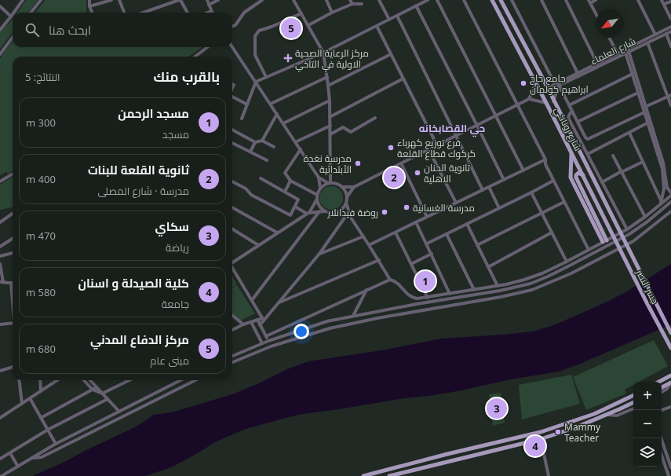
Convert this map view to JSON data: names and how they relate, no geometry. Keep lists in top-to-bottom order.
{
  "streets": {
    "main road": ["شارع روناكي", "جسر النصر"],
    "street": ["شارع العلماء"]
  },
  "crossings": [
    ["شارع العلماء", "شارع روناكي"],
    ["شارع روناكي", "جسر النصر"]
  ],
  "districts": ["حي القصابخانه"],
  "places": {
    "health": ["مركز الرعاية الصحية الاولية في التاخي"],
    "other": [
      "جامع حاج ابراهيم كولمان",
      "فرع توزيع كهرباء كركوك قطاع القلعة",
      "مدرسة نغدة الأبتدائية",
      "ثانوية الحنان الاهلية",
      "مدرسة الغسانية",
      "روضة فيدانلار",
      "Mammy Teacher"
    ]
  },
  "north": "bottom left",
  "page": {
    "search": "ابحث هنا",
    "pins": [
      "5",
      "2",
      "1",
      "3",
      "4"
    ],
    "heading": ["بالقرب منك", "النتائج: 5"],
    "list": [
      {
        "mark": "1",
        "name": "مسجد الرحمن",
        "note": "مسجد",
        "value": "300 m"
      },
      {
        "mark": "2",
        "name": "ثانوية القلعة للبنات",
        "note": "مدرسة · شارع المصلى",
        "value": "400 m"
      },
      {
        "mark": "3",
        "name": "سكاي",
        "note": "رياضة",
        "value": "470 m"
      },
      {
        "mark": "4",
        "name": "كلية الصيدلة و اسنان",
        "note": "جامعة",
        "value": "580 m"
      },
      {
        "mark": "5",
        "name": "مركز الدفاع المدني",
        "note": "مبنى عام",
        "value": "680 m"
      }
    ],
    "map_buttons": ["+", "−"]
  }
}
